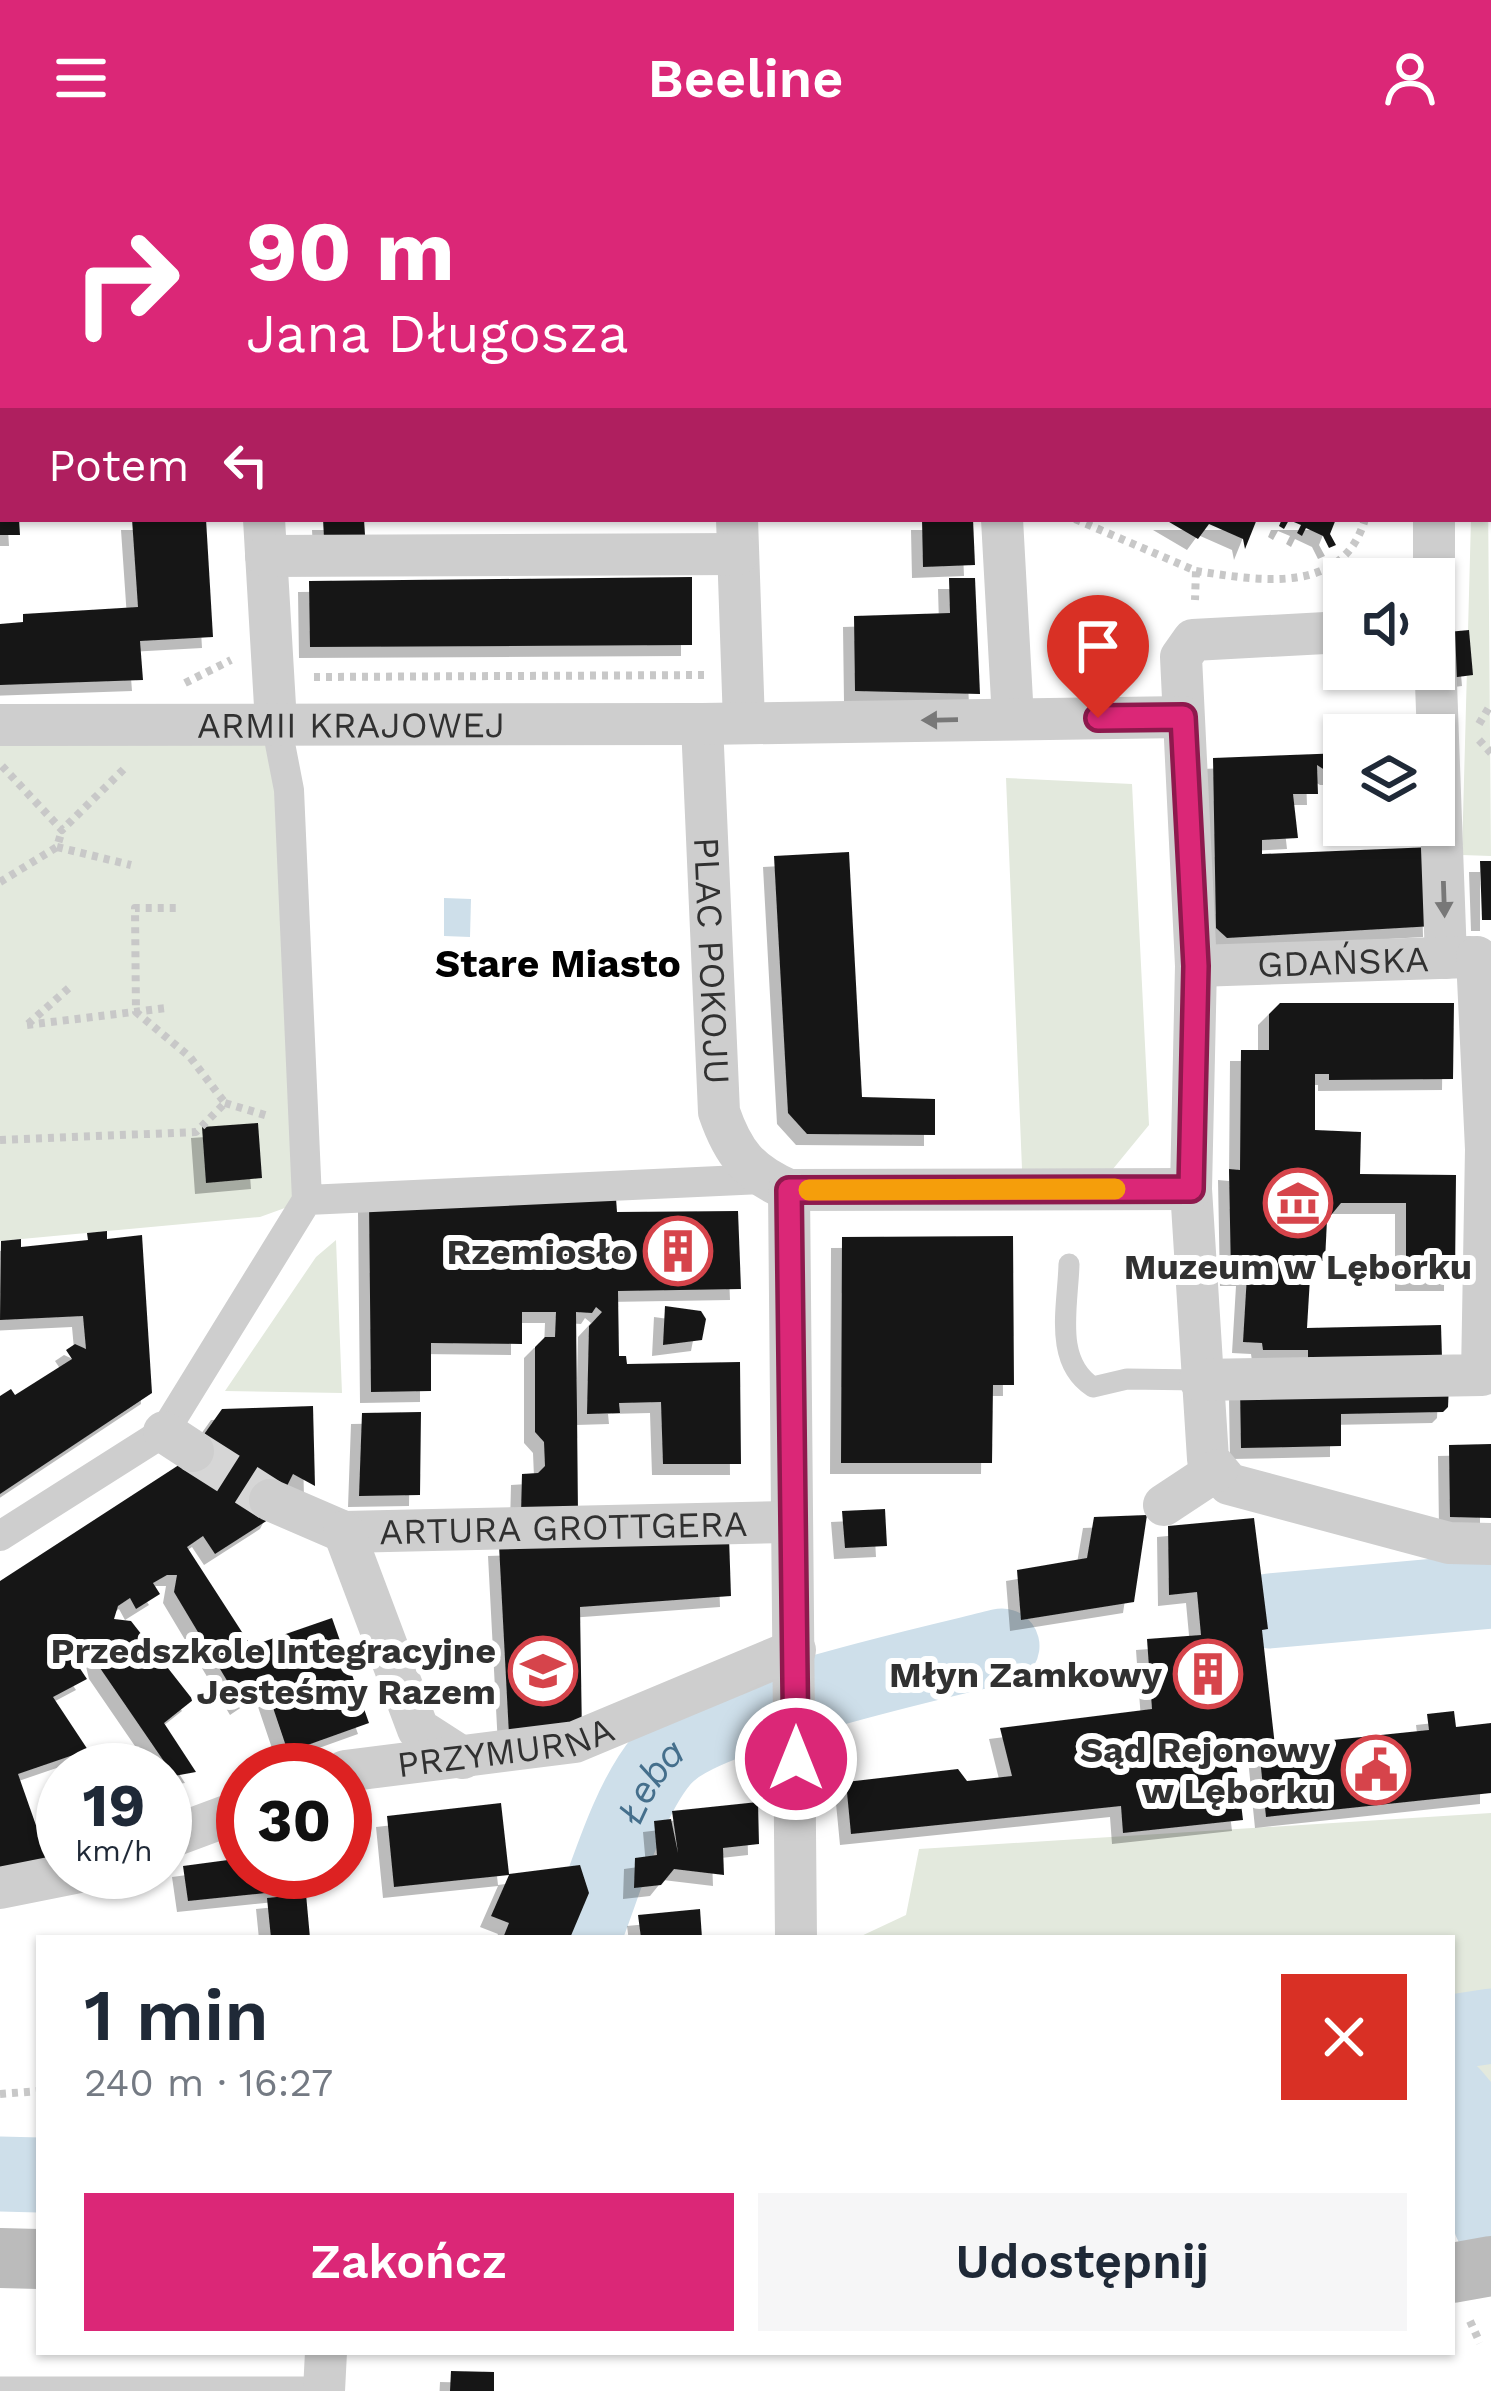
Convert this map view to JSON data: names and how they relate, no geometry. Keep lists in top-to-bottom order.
{
  "streets": {
    "street": [
      "ARMII KRAJOWEJ",
      "PLAC POKOJU",
      "GDAŃSKA",
      "ARTURA GROTTGERA",
      "PRZYMURNA"
    ]
  },
  "crossings": [
    ["ARMII KRAJOWEJ", "PLAC POKOJU"]
  ],
  "districts": ["Stare Miasto"],
  "water": ["Łeba"],
  "places": {
    "museum": ["Muzeum w Lęborku"],
    "building": ["Rzemiosło", "Młyn Zamkowy"],
    "school or university": ["Przedszkole Integracyjne Jesteśmy Razem"],
    "public building": ["Sąd Rejonowy w Lęborku"]
  },
  "page": {
    "header": "Beeline",
    "turn": ["90 m", "Jana Długosza"],
    "then": "Potem",
    "speed": "19 km/h",
    "limit": "30",
    "heading": ["1 min", "240 m · 16:27"],
    "buttons": ["Zakończ", "Udostępnij"]
  }
}
